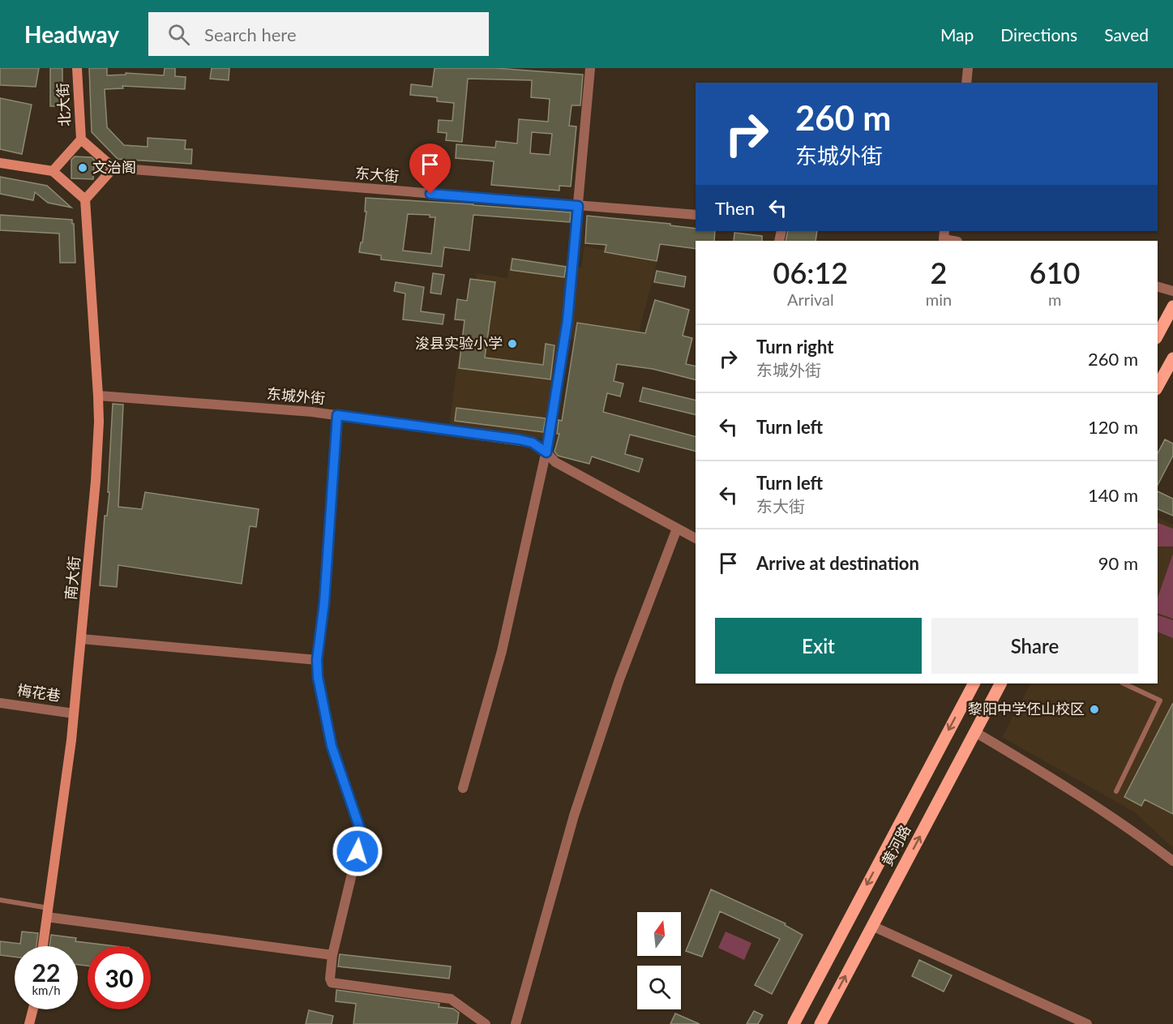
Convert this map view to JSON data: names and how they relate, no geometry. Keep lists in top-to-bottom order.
{
  "streets": {
    "main road": ["黄河路"],
    "street": [
      "北大街",
      "东大街",
      "东城外街",
      "南大街",
      "梅花巷"
    ]
  },
  "crossings": [
    ["东城外街", "南大街"],
    ["南大街", "梅花巷"]
  ],
  "places": ["文治阁", "浚县实验小学", "黎阳中学伾山校区"],
  "north": "top",
  "page": {
    "header": "Headway",
    "search": "Search here",
    "nav": ["Map", "Directions", "Saved"],
    "turn": ["260 m", "东城外街"],
    "then": "Then",
    "eta": [
      "06:12",
      "Arrival",
      "2",
      "min",
      "610",
      "m"
    ],
    "list": [
      {
        "name": "Turn right",
        "note": "东城外街",
        "value": "260 m"
      },
      {
        "name": "Turn left",
        "value": "120 m"
      },
      {
        "name": "Turn left",
        "note": "东大街",
        "value": "140 m"
      },
      {
        "name": "Arrive at destination",
        "value": "90 m"
      }
    ],
    "buttons": ["Exit", "Share"],
    "speed": "22 km/h",
    "limit": "30"
  }
}
